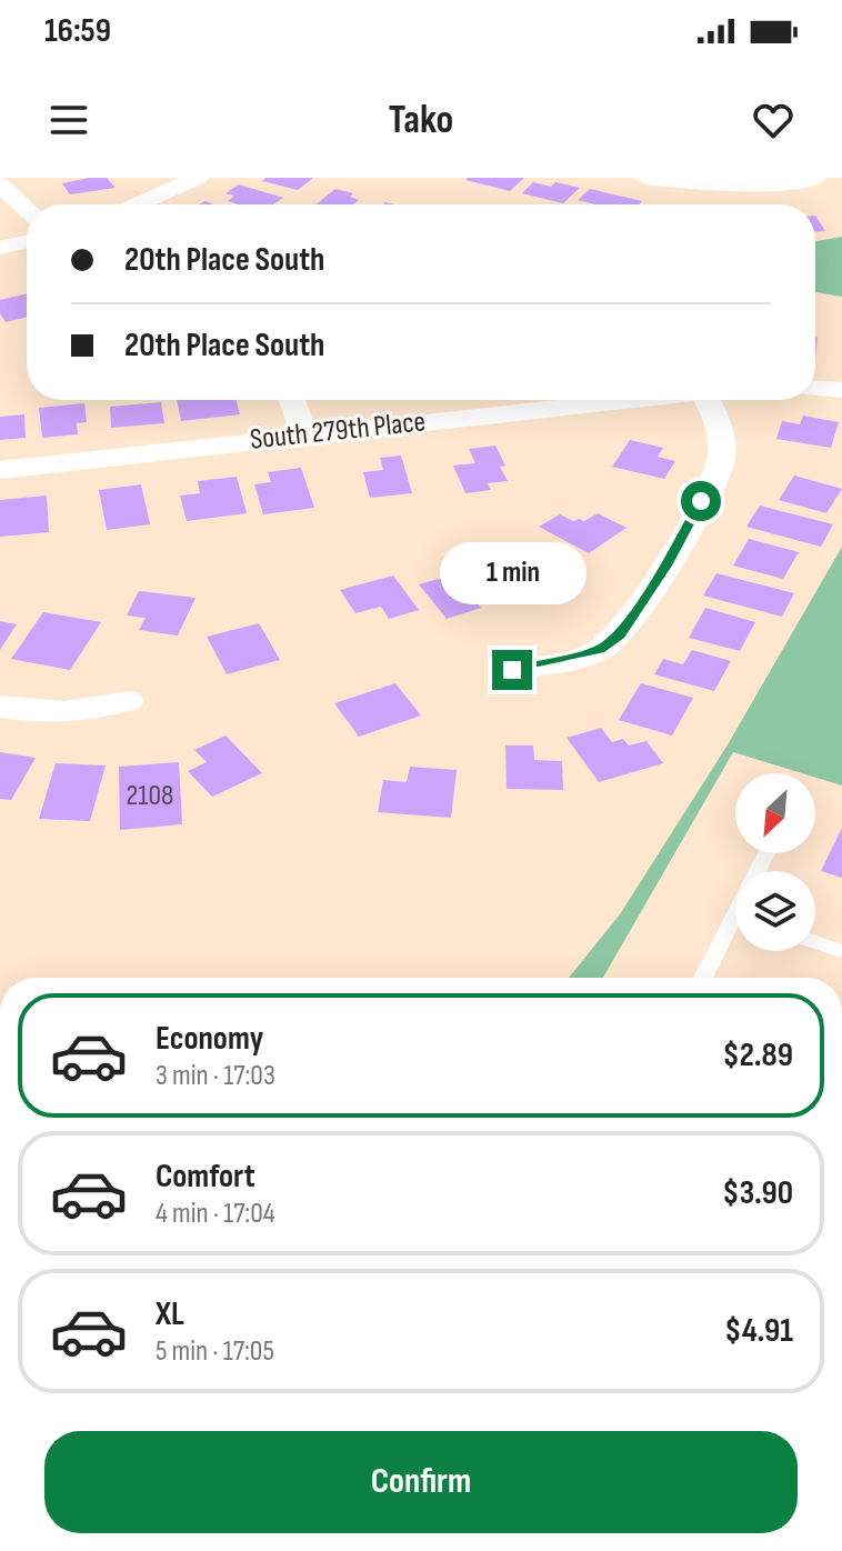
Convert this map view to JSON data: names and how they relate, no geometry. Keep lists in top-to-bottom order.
{
  "streets": {
    "street": ["South 279th Place"]
  },
  "house_numbers": ["2108"],
  "north": "bottom left",
  "page": {
    "status": "16:59",
    "header": "Tako",
    "banner": ["20th Place South", "20th Place South"],
    "bubble": "1 min",
    "list": [
      {
        "name": "Economy",
        "note": "3 min · 17:03",
        "value": "$2.89"
      },
      {
        "name": "Comfort",
        "note": "4 min · 17:04",
        "value": "$3.90"
      },
      {
        "name": "XL",
        "note": "5 min · 17:05",
        "value": "$4.91"
      }
    ],
    "buttons": "Confirm"
  }
}
